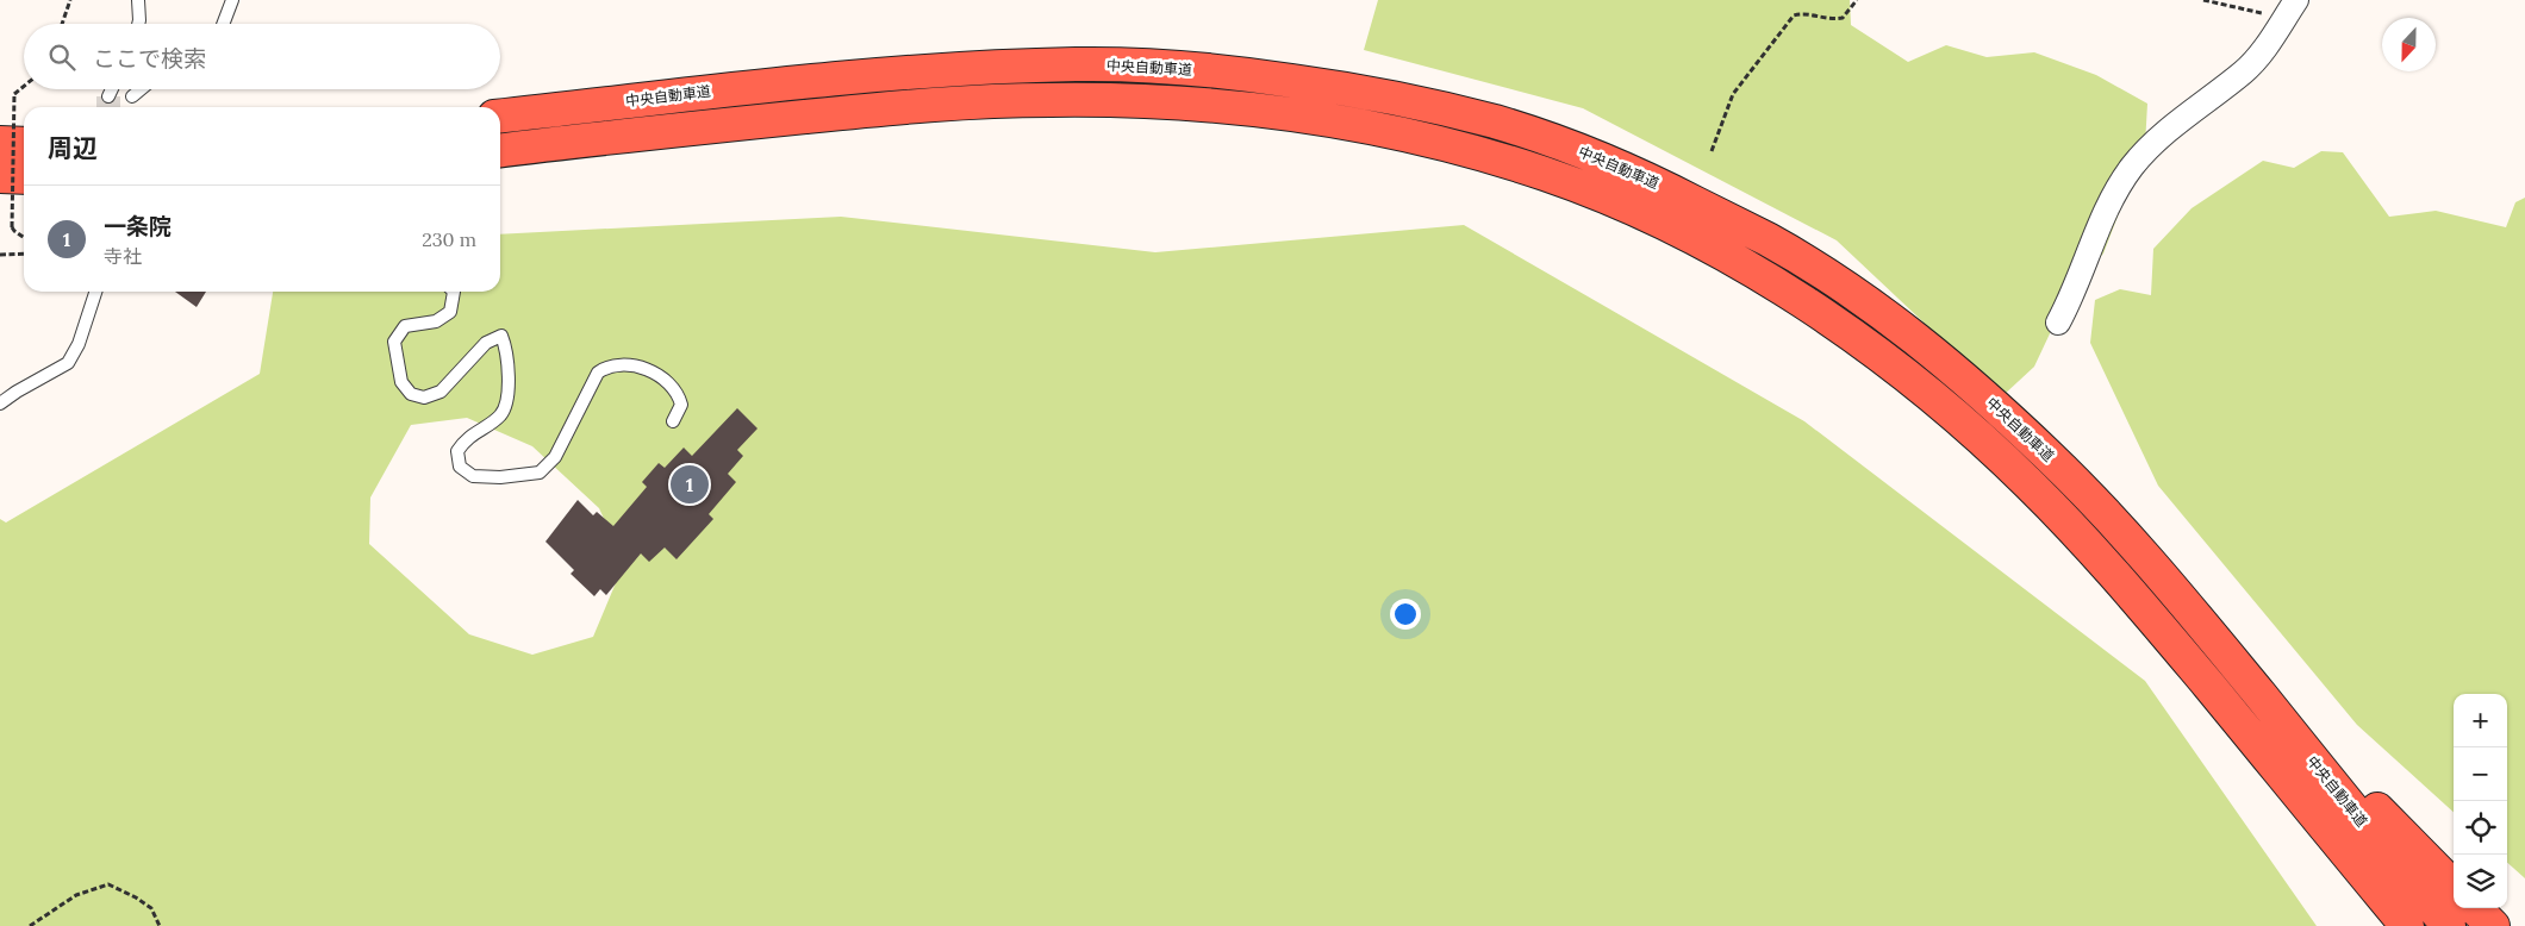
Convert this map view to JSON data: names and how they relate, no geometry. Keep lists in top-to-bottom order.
{
  "streets": {
    "highway": ["中央自動車道"]
  },
  "north": "bottom",
  "page": {
    "search": "ここで検索",
    "heading": "周辺",
    "list": [
      {
        "mark": "1",
        "name": "一条院",
        "note": "寺社",
        "value": "230 m"
      }
    ],
    "pins": "1",
    "map_buttons": ["+", "−"]
  }
}
